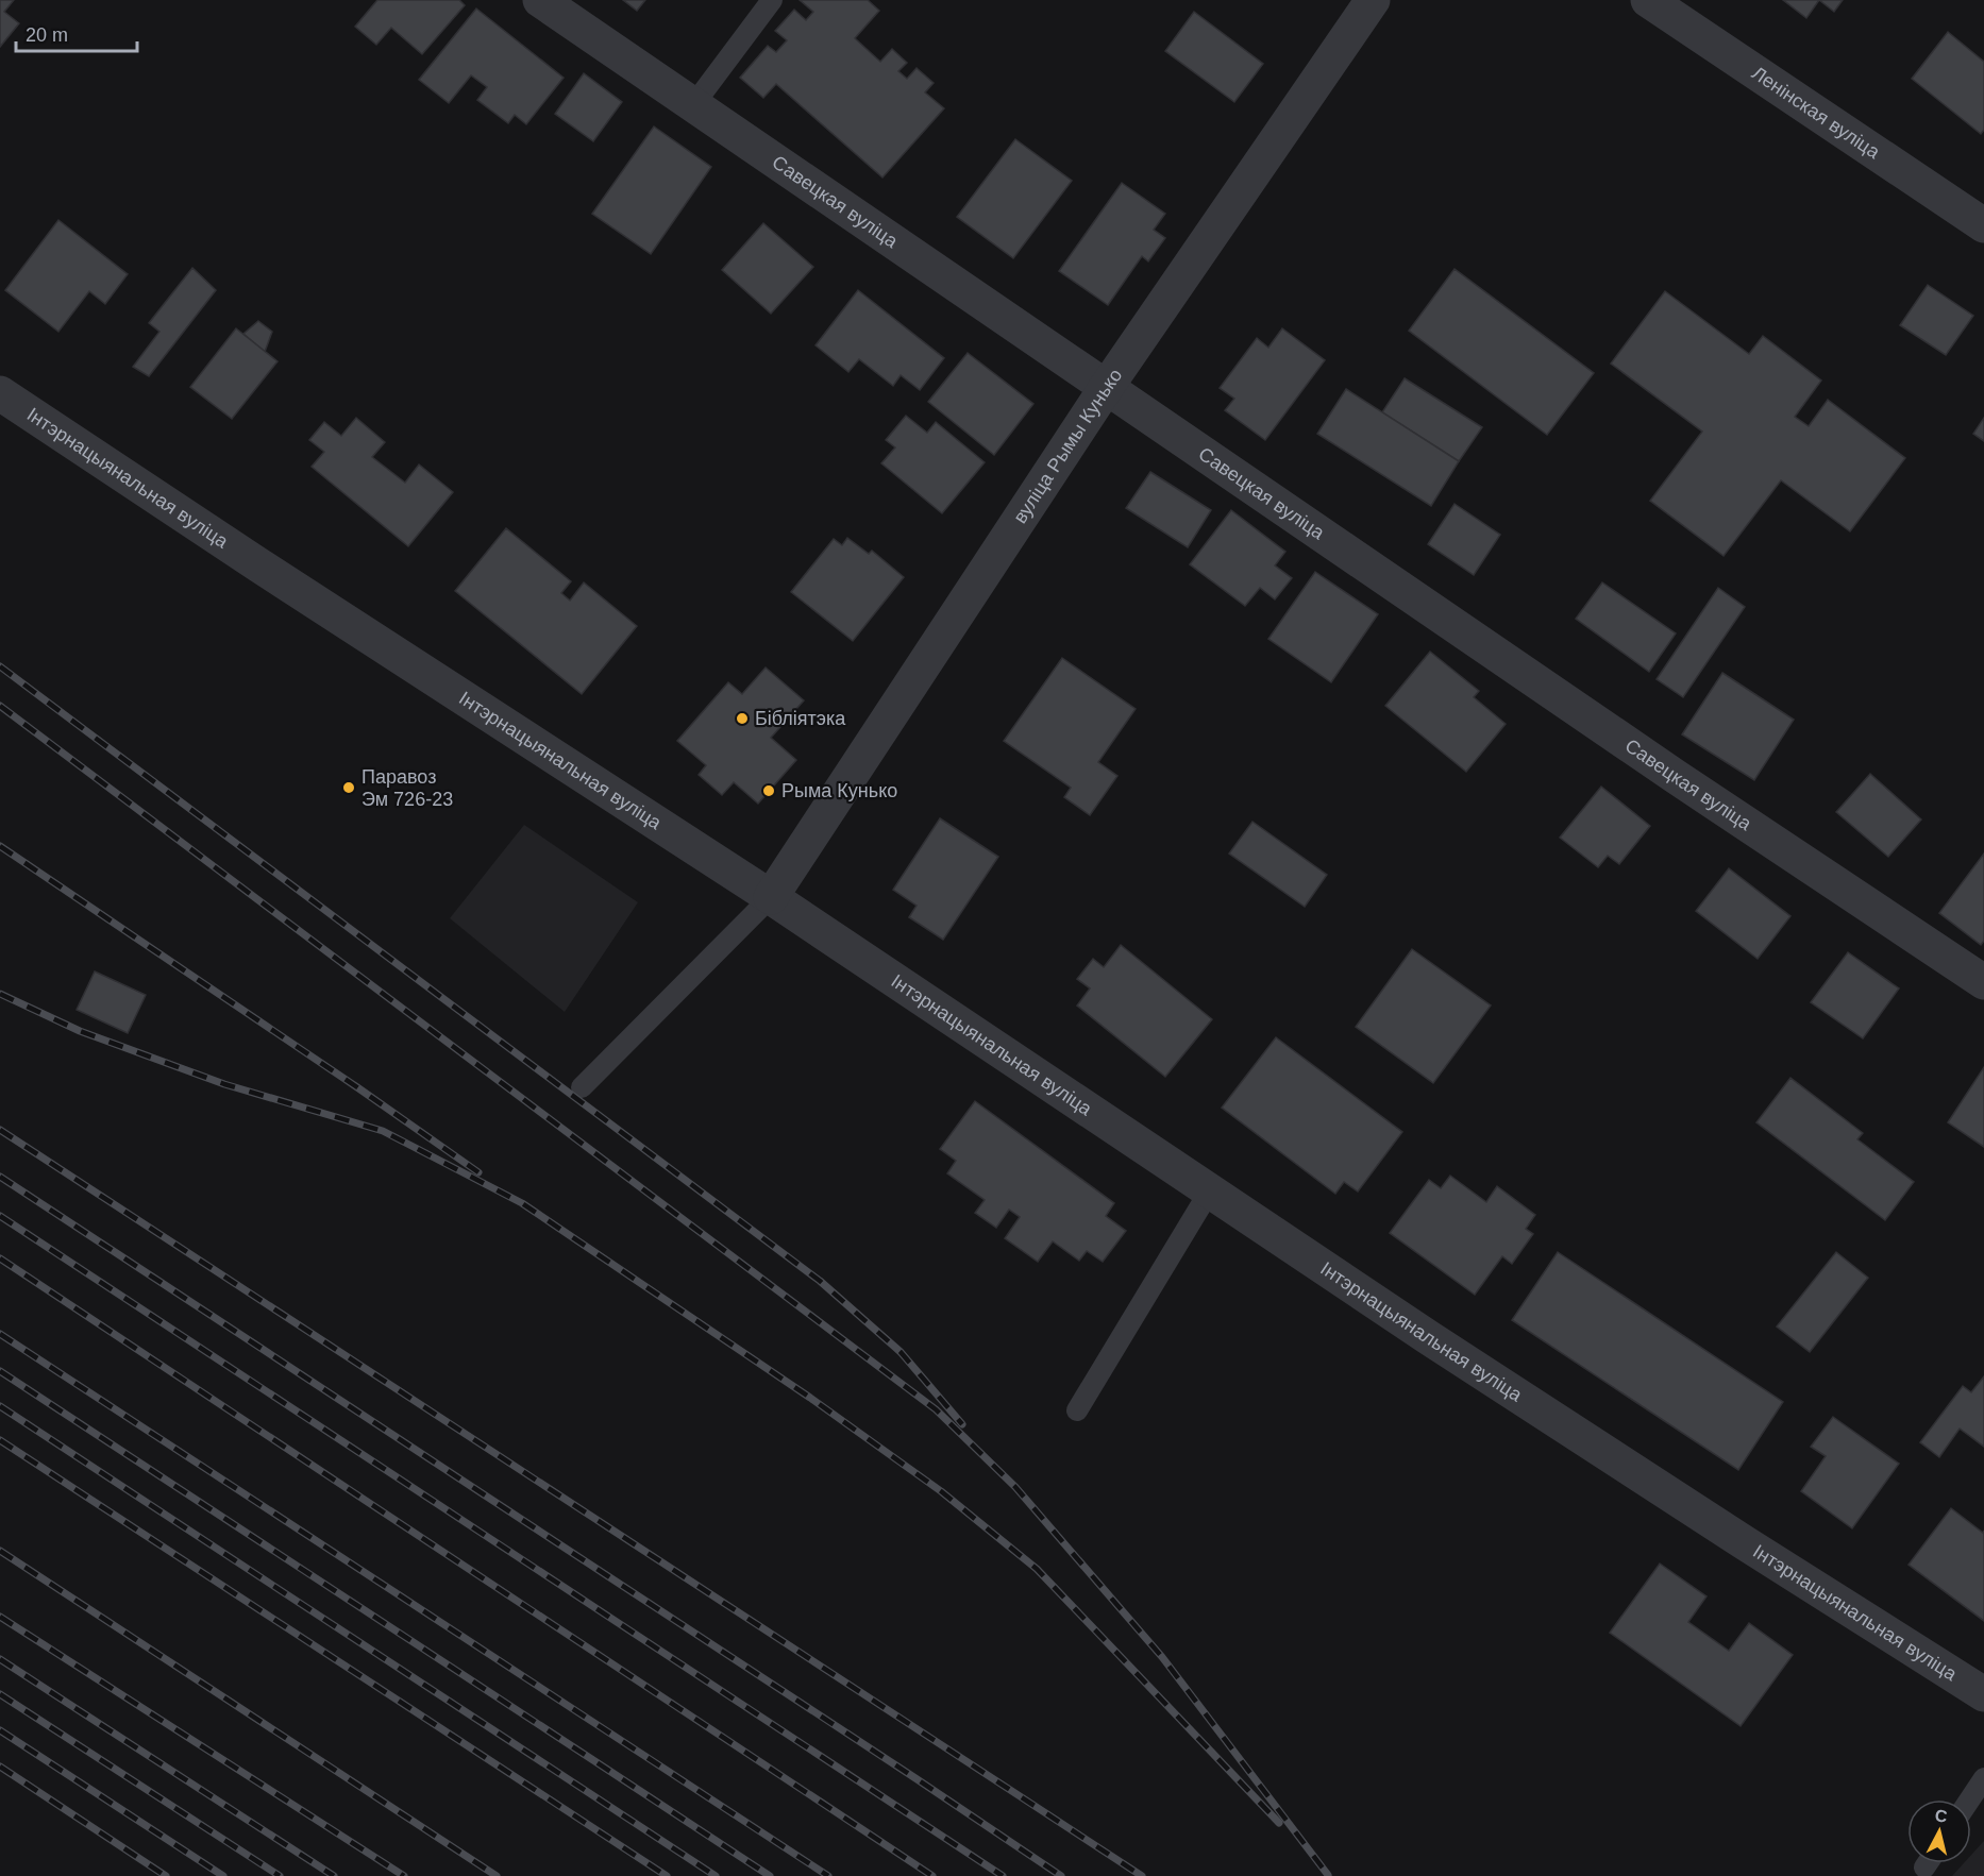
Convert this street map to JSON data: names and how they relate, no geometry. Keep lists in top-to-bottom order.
{
  "streets": {
    "street": [
      "Ленінская вуліца",
      "Савецкая вуліца",
      "вуліца Рымы Кунько",
      "Інтэрнацыянальная вуліца"
    ]
  },
  "crossings": [
    ["Савецкая вуліца", "вуліца Рымы Кунько"],
    ["вуліца Рымы Кунько", "Інтэрнацыянальная вуліца"]
  ],
  "places": ["Бібліятэка", "Паравоз Эм 726-23", "Рыма Кунько"],
  "scale_bar": "20 m",
  "north": "top"
}
